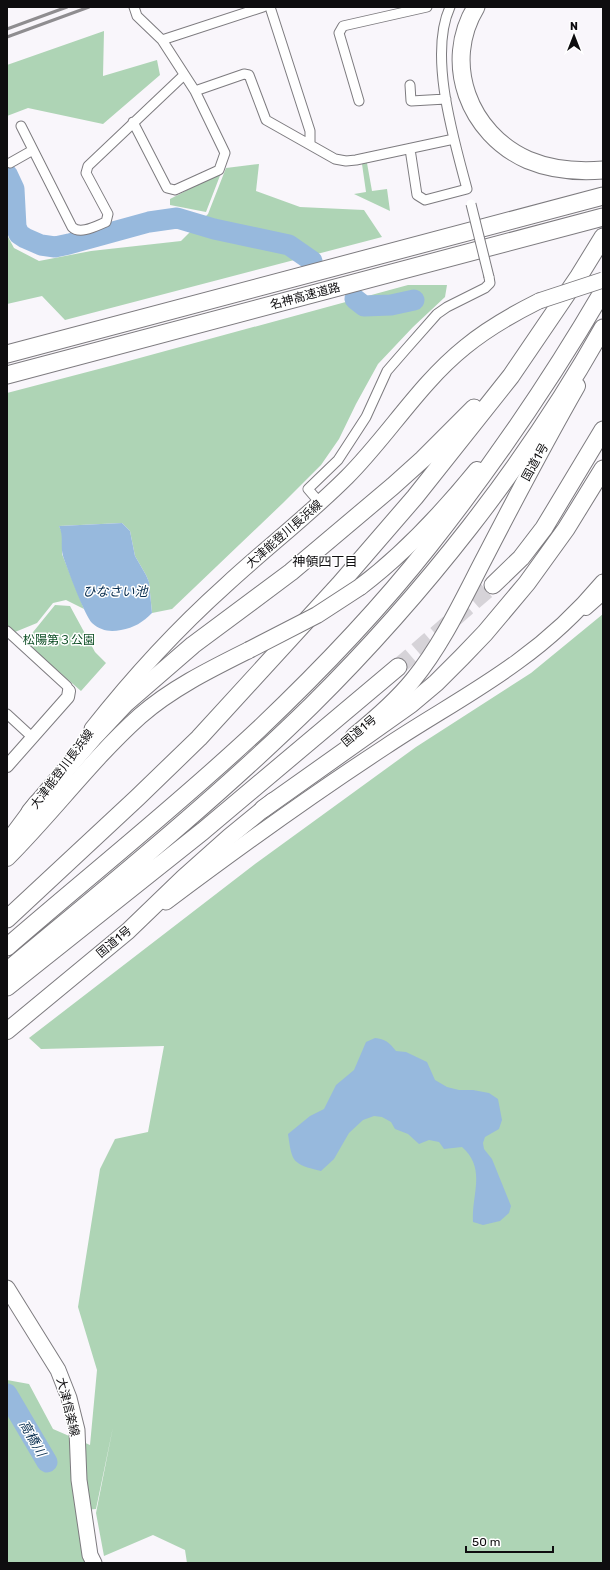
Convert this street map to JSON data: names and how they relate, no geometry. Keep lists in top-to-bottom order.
{
  "streets": {
    "highway": ["名神高速道路", "国道1号"],
    "main road": ["大津能登川長浜線", "大津信楽線"]
  },
  "districts": ["神領四丁目"],
  "water": ["ひなさい池", "高橋川"],
  "parks": ["松陽第３公園"],
  "scale_bar": "50 m",
  "north": "top"
}
